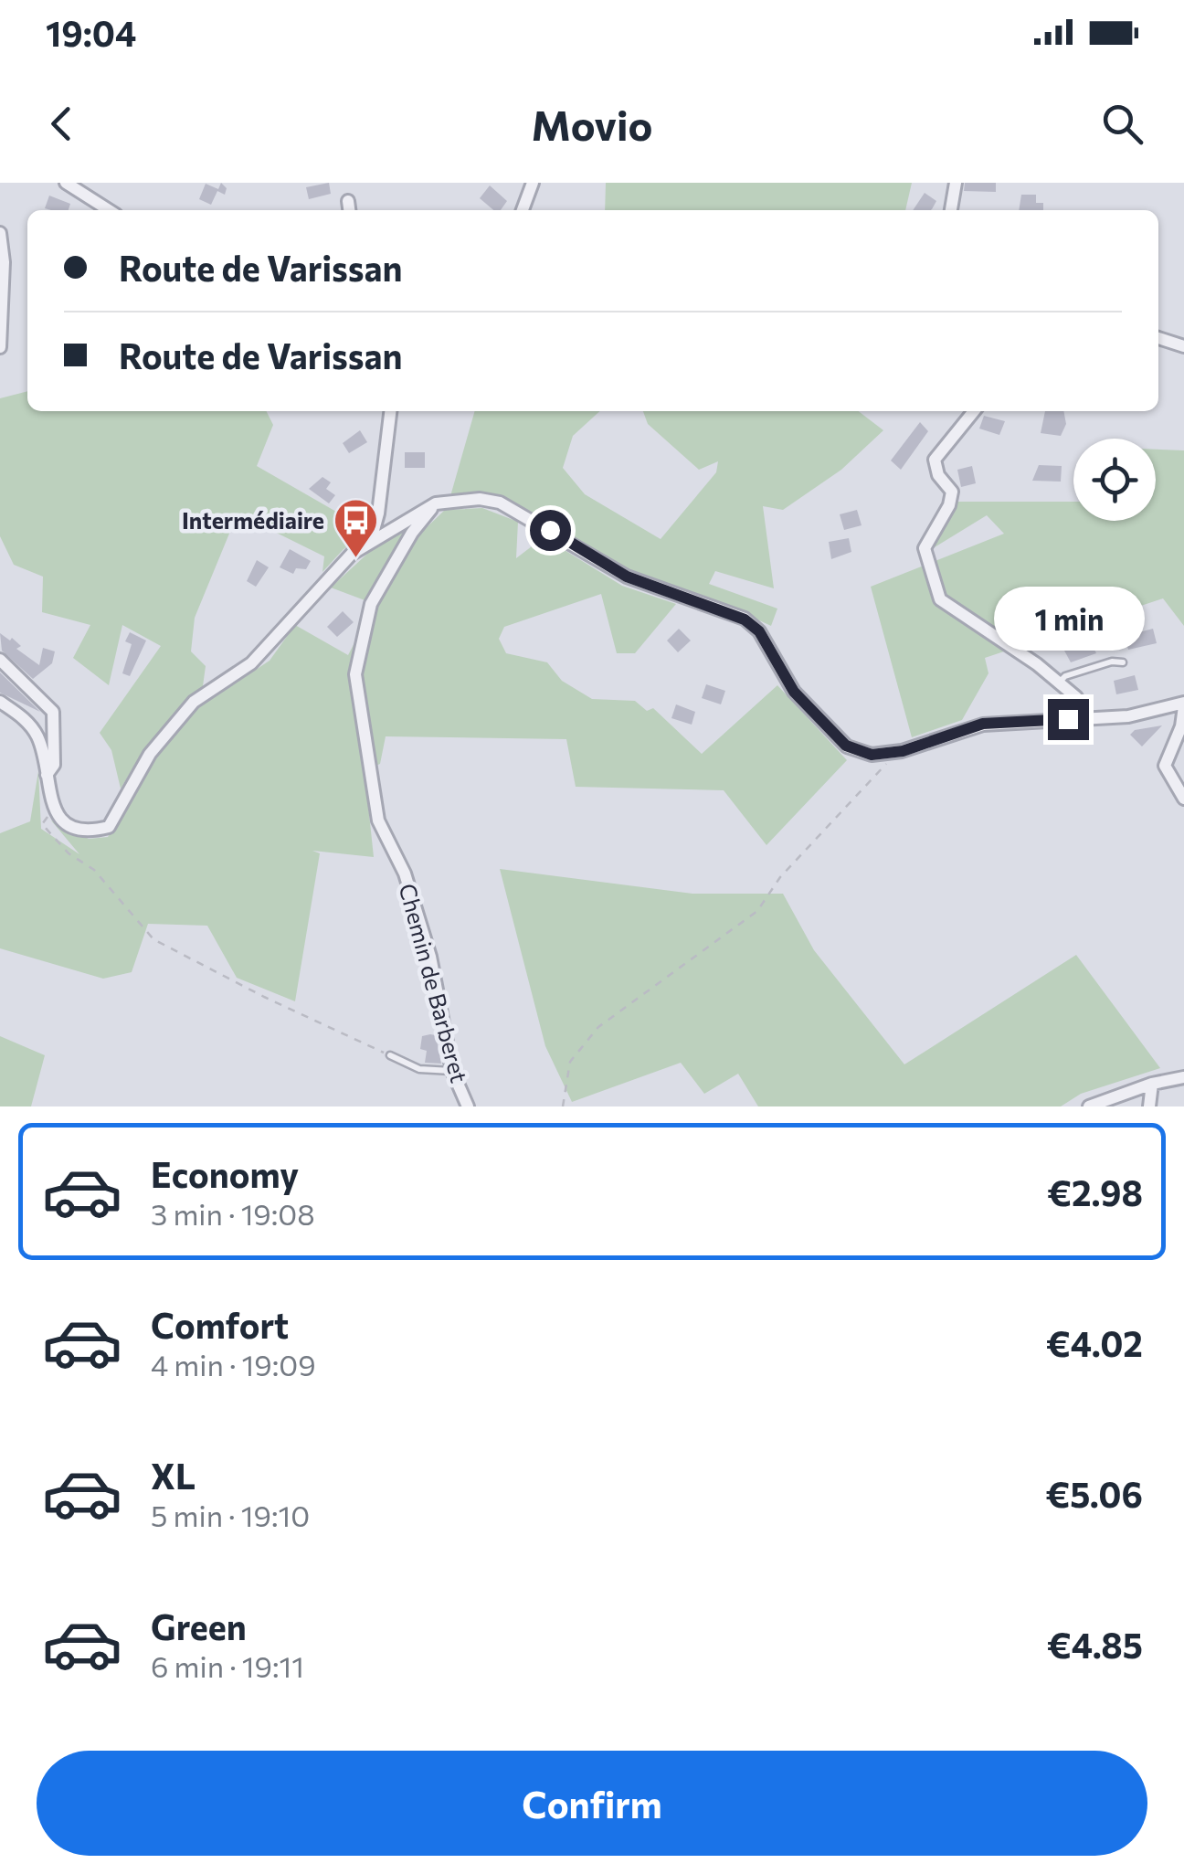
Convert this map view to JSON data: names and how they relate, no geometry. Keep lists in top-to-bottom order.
{
  "streets": {
    "street": ["Chemin de Barberet"]
  },
  "places": {
    "bus stop": ["Intermédiaire"]
  },
  "page": {
    "status": "19:04",
    "header": "Movio",
    "banner": ["Route de Varissan", "Route de Varissan"],
    "bubble": "1 min",
    "list": [
      {
        "name": "Economy",
        "note": "3 min · 19:08",
        "value": "€2.98"
      },
      {
        "name": "Comfort",
        "note": "4 min · 19:09",
        "value": "€4.02"
      },
      {
        "name": "XL",
        "note": "5 min · 19:10",
        "value": "€5.06"
      },
      {
        "name": "Green",
        "note": "6 min · 19:11",
        "value": "€4.85"
      }
    ],
    "buttons": "Confirm"
  }
}
